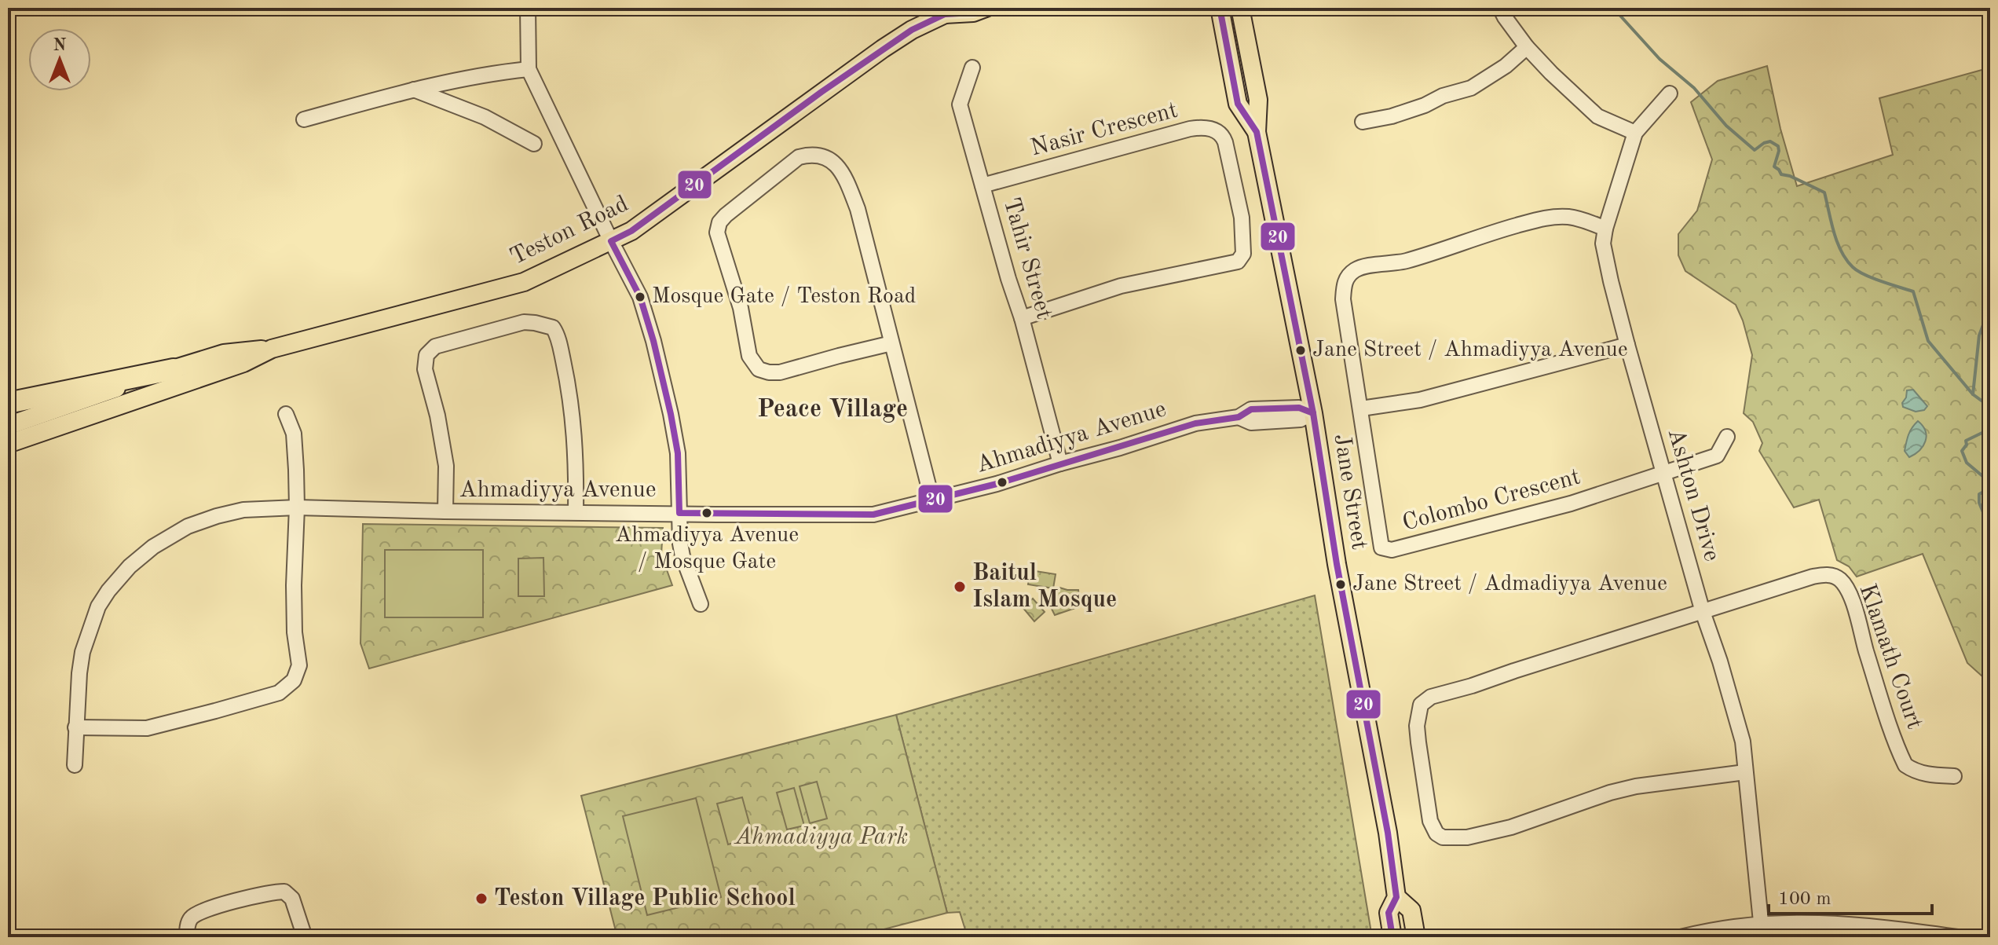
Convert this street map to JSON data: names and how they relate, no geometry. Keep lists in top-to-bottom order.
{
  "streets": {
    "main road": ["Teston Road", "Jane Street"],
    "street": [
      "Nasir Crescent",
      "Tahir Street",
      "Ahmadiyya Avenue",
      "Ashton Drive",
      "Colombo Crescent",
      "Klamath Court"
    ]
  },
  "crossings": [
    ["Nasir Crescent", "Tahir Street"],
    ["Tahir Street", "Ahmadiyya Avenue"],
    ["Ahmadiyya Avenue", "Jane Street"],
    ["Ashton Drive", "Colombo Crescent"],
    ["Ashton Drive", "Klamath Court"]
  ],
  "districts": ["Peace Village"],
  "parks": ["Ahmadiyya Park"],
  "places": [
    "Mosque Gate / Teston Road",
    "Jane Street / Ahmadiyya Avenue",
    "Ahmadiyya Avenue / Mosque Gate",
    "Jane Street / Admadiyya Avenue",
    "Baitul Islam Mosque",
    "Teston Village Public School"
  ],
  "lines": ["transit line 20"],
  "scale_bar": "100 m",
  "north": "top"
}
